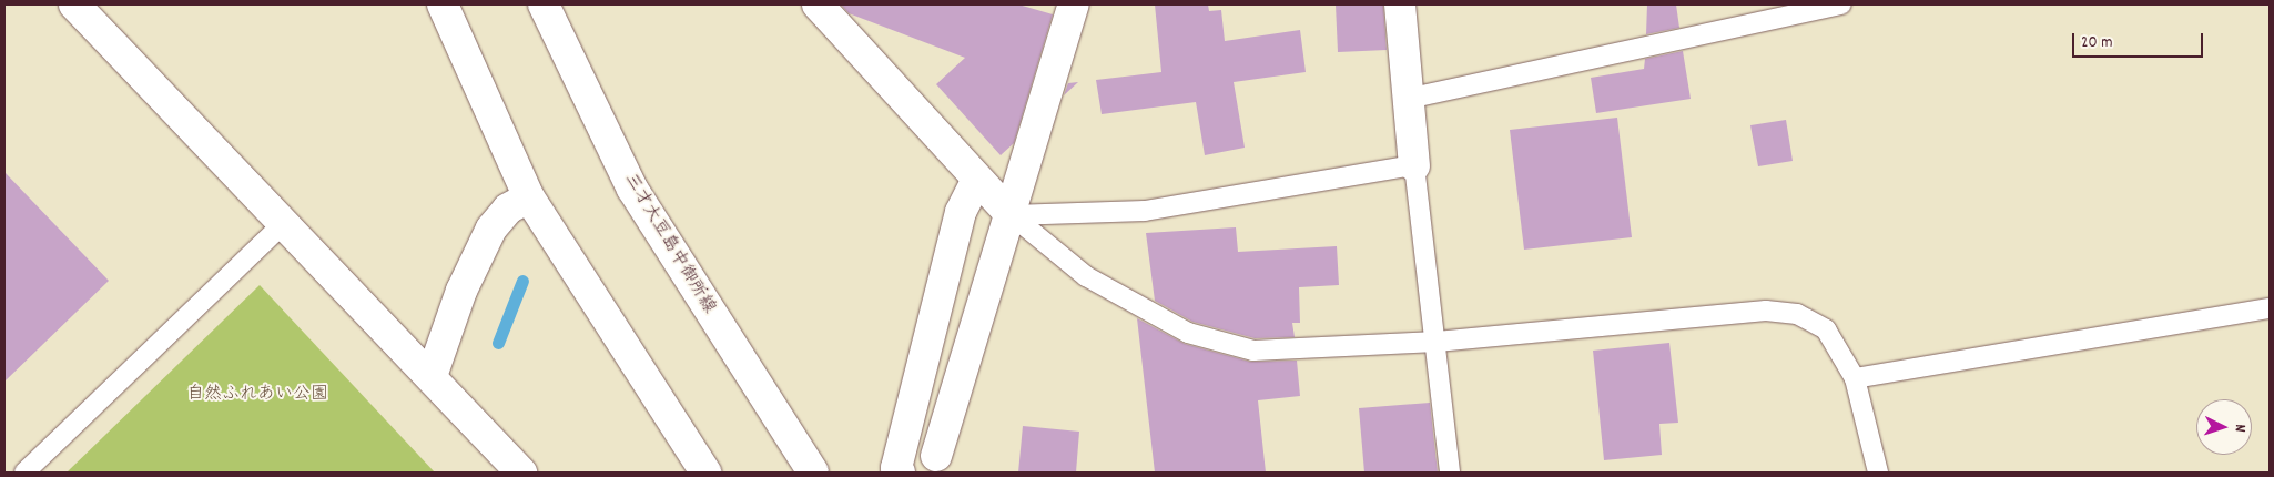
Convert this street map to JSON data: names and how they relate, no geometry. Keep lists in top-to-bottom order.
{
  "streets": {
    "street": ["三才大豆島中御所線"]
  },
  "parks": ["自然ふれあい公園"],
  "scale_bar": "20 m",
  "north": "right"
}
